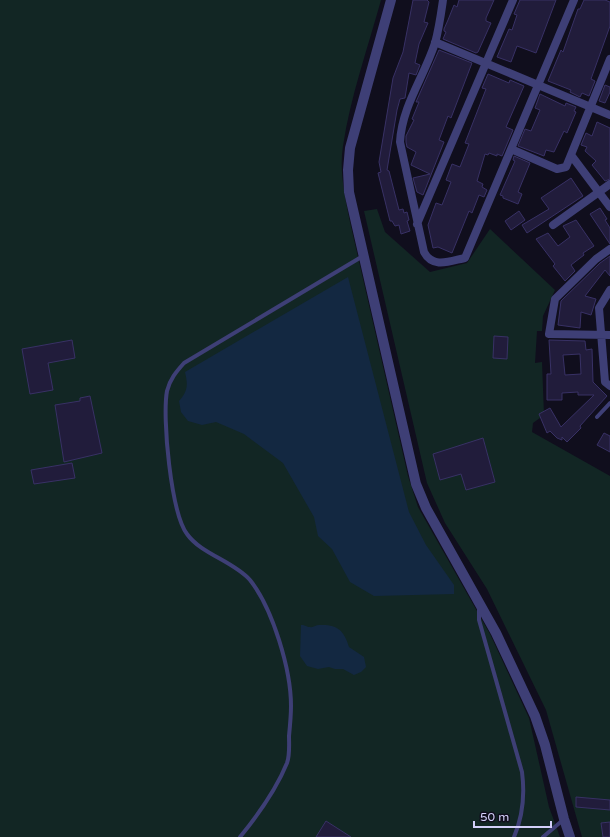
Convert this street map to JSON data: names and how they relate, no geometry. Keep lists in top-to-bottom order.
{
  "scale_bar": "50 m"
}
